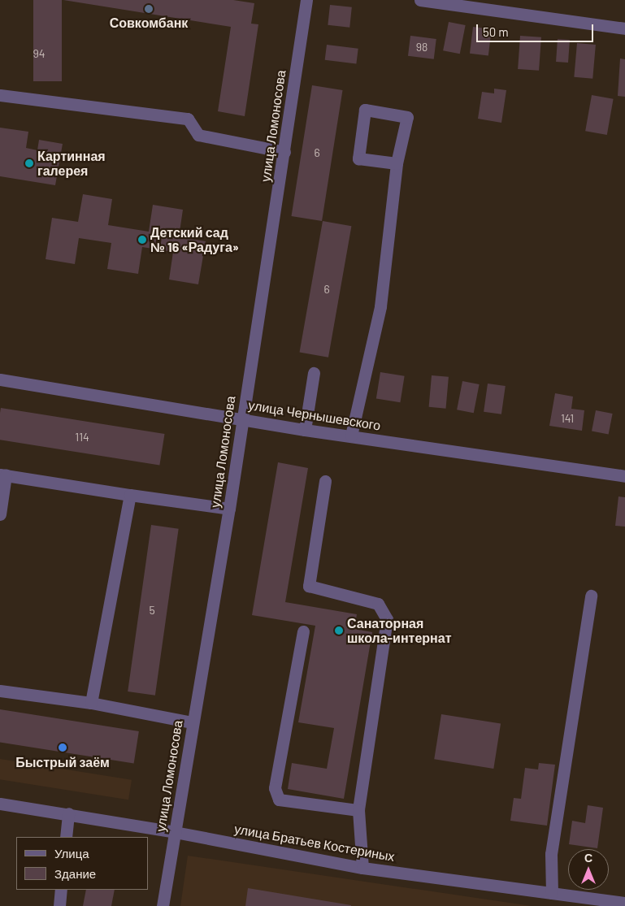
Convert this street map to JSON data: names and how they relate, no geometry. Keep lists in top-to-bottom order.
{
  "streets": {
    "street": ["улица Ломоносова", "улица Чернышевского", "улица Братьев Костериных"]
  },
  "crossings": [
    ["улица Ломоносова", "улица Чернышевского"],
    ["улица Ломоносова", "улица Братьев Костериных"]
  ],
  "places": [
    "Совкомбанк",
    "Картинная галерея",
    "Детский сад № 16 «Радуга»",
    "Санаторная школа-интернат",
    "Быстрый заём"
  ],
  "house_numbers": [
    "98",
    "94",
    "6",
    "6",
    "141",
    "114",
    "5"
  ],
  "legend": ["Улица", "Здание"],
  "scale_bar": "50 m",
  "north": "top"
}
